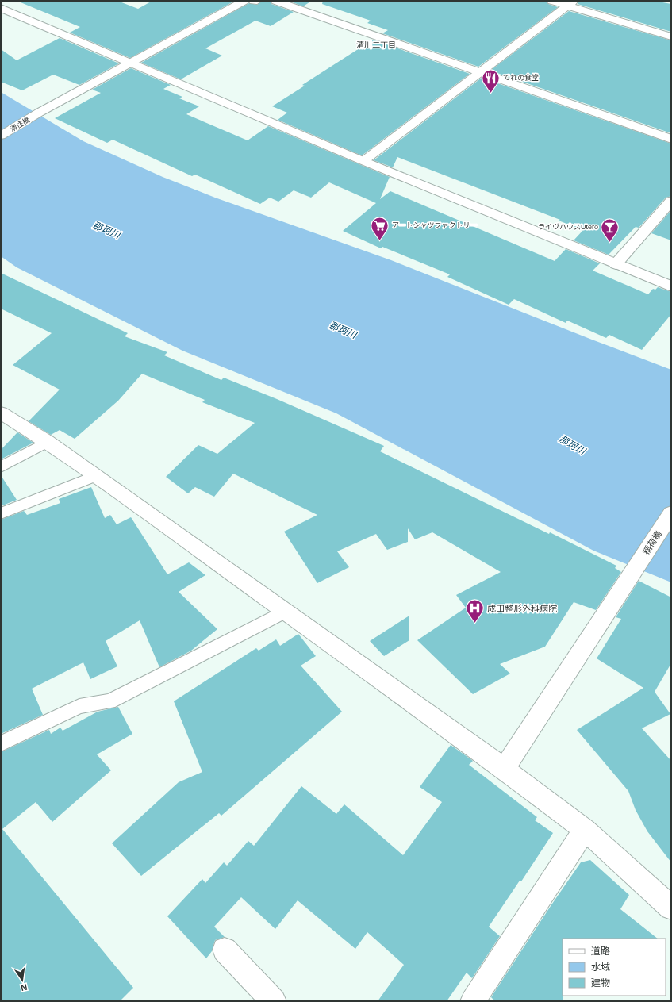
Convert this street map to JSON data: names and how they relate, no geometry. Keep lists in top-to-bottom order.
{
  "streets": {
    "street": ["清住橋", "稲荷橋"]
  },
  "districts": ["清川二丁目"],
  "water": ["那珂川"],
  "places": {
    "restaurant": ["てれの食堂"],
    "supermarket": ["アートシャツファクトリー"],
    "bar": ["ライヴハウスUtero"],
    "hospital": ["成田整形外科病院"]
  },
  "legend": ["道路", "水域", "建物"],
  "north": "bottom"
}
